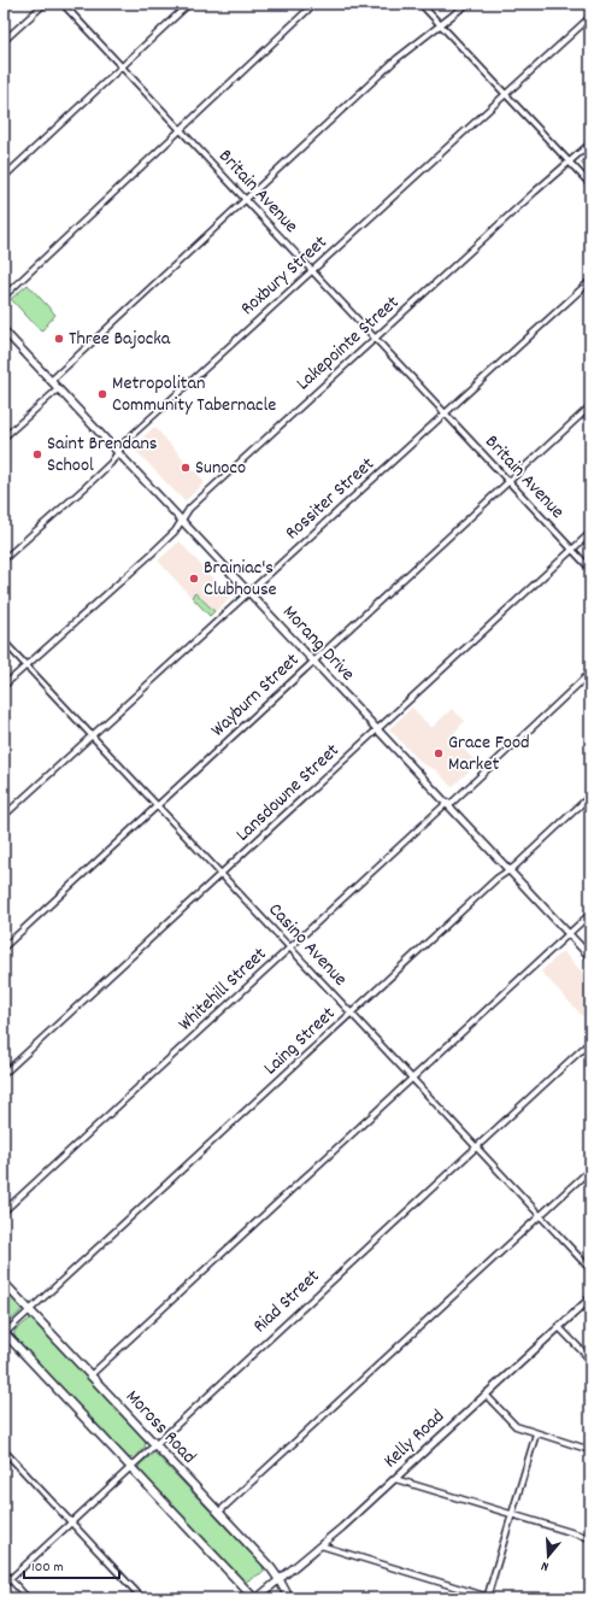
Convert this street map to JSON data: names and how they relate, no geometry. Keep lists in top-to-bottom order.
{
  "streets": {
    "main road": ["Moross Road"],
    "street": [
      "Britain Avenue",
      "Roxbury Street",
      "Lakepointe Street",
      "Rossiter Street",
      "Morang Drive",
      "Wayburn Street",
      "Lansdowne Street",
      "Casino Avenue",
      "Whitehill Street",
      "Laing Street",
      "Riad Street",
      "Kelly Road"
    ]
  },
  "crossings": [
    ["Britain Avenue", "Roxbury Street"],
    ["Britain Avenue", "Lakepointe Street"],
    ["Britain Avenue", "Rossiter Street"],
    ["Britain Avenue", "Wayburn Street"],
    ["Britain Avenue", "Lansdowne Street"],
    ["Roxbury Street", "Morang Drive"],
    ["Lakepointe Street", "Morang Drive"],
    ["Lakepointe Street", "Casino Avenue"],
    ["Rossiter Street", "Morang Drive"],
    ["Rossiter Street", "Casino Avenue"],
    ["Morang Drive", "Wayburn Street"],
    ["Morang Drive", "Lansdowne Street"],
    ["Morang Drive", "Whitehill Street"],
    ["Morang Drive", "Laing Street"],
    ["Wayburn Street", "Casino Avenue"],
    ["Lansdowne Street", "Casino Avenue"],
    ["Casino Avenue", "Whitehill Street"],
    ["Casino Avenue", "Laing Street"],
    ["Casino Avenue", "Riad Street"],
    ["Laing Street", "Moross Road"],
    ["Riad Street", "Moross Road"],
    ["Moross Road", "Kelly Road"]
  ],
  "places": [
    "Three Bajocka",
    "Metropolitan Community Tabernacle",
    "Saint Brendans School",
    "Sunoco",
    "Brainiac's Clubhouse",
    "Grace Food Market"
  ],
  "scale_bar": "100 m",
  "north": "bottom"
}
